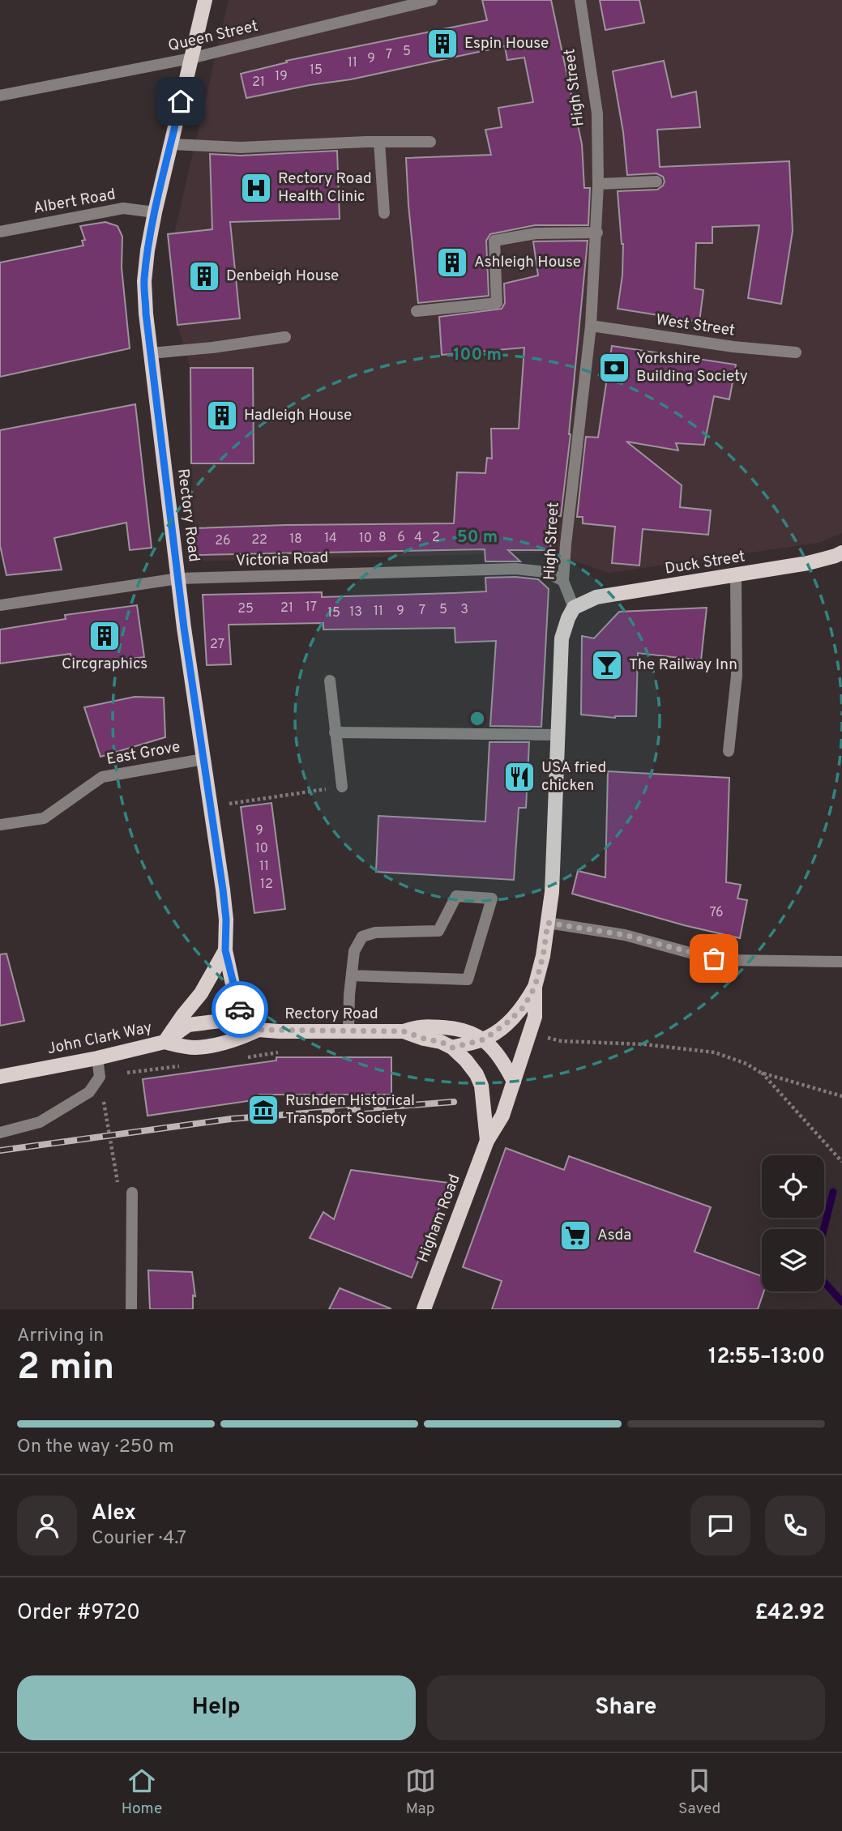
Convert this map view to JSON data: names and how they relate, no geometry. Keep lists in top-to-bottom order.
{
  "streets": {
    "main road": [
      "Rectory Road",
      "Duck Street",
      "John Clark Way",
      "Higham Road"
    ],
    "street": [
      "Queen Street",
      "High Street",
      "Albert Road",
      "West Street",
      "Victoria Road",
      "East Grove"
    ]
  },
  "crossings": [
    ["Queen Street", "Rectory Road"],
    ["High Street", "West Street"],
    ["High Street", "Victoria Road"],
    ["High Street", "Duck Street"],
    ["Albert Road", "Rectory Road"],
    ["Rectory Road", "Victoria Road"],
    ["Rectory Road", "East Grove"],
    ["Rectory Road", "John Clark Way"],
    ["Rectory Road", "Higham Road"]
  ],
  "places": {
    "building": [
      "Espin House",
      "Ashleigh House",
      "Denbeigh House",
      "Hadleigh House",
      "Circgraphics"
    ],
    "hospital": ["Rectory Road Health Clinic"],
    "bank": ["Yorkshire Building Society"],
    "bar": ["The Railway Inn"],
    "restaurant": ["USA fried chicken"],
    "museum": ["Rushden Historical Transport Society"],
    "supermarket": ["Asda"]
  },
  "house_numbers": [
    "5",
    "7",
    "9",
    "11",
    "15",
    "19",
    "21",
    "8",
    "6",
    "4",
    "2",
    "14",
    "10",
    "18",
    "22",
    "26",
    "17",
    "21",
    "25",
    "5",
    "3",
    "7",
    "11",
    "9",
    "13",
    "15",
    "27",
    "9",
    "10",
    "11",
    "12",
    "76"
  ],
  "page": {
    "heading": ["2 min", "Arriving in", "12:55–13:00"],
    "panel": [
      "Alex",
      "Courier · 4.7",
      "Order #9720",
      "£42.92"
    ],
    "bar": "On the way · 250 m",
    "buttons": ["Help", "Share"],
    "tabs": ["Home", "Map", "Saved"]
  },
  "rings": ["100 m", "50 m"]
}
